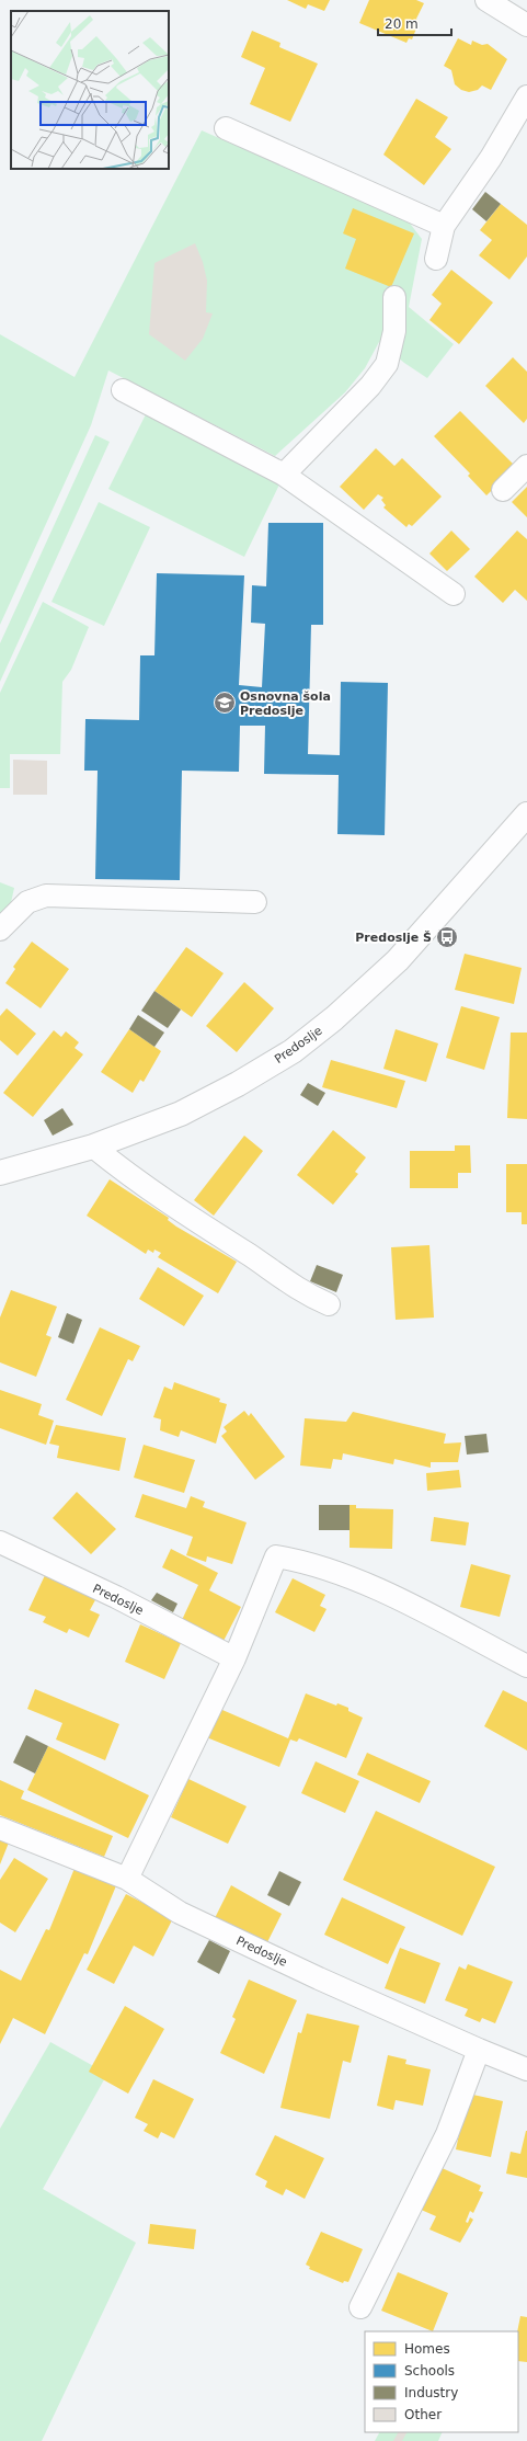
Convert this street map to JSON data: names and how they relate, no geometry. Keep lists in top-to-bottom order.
{
  "streets": {
    "street": ["Predoslje"]
  },
  "places": {
    "school or university": ["Osnovna šola Predoslje"],
    "bus stop": ["Predoslje Š"]
  },
  "legend": [
    "Homes",
    "Schools",
    "Industry",
    "Other"
  ],
  "scale_bar": "20 m"
}
